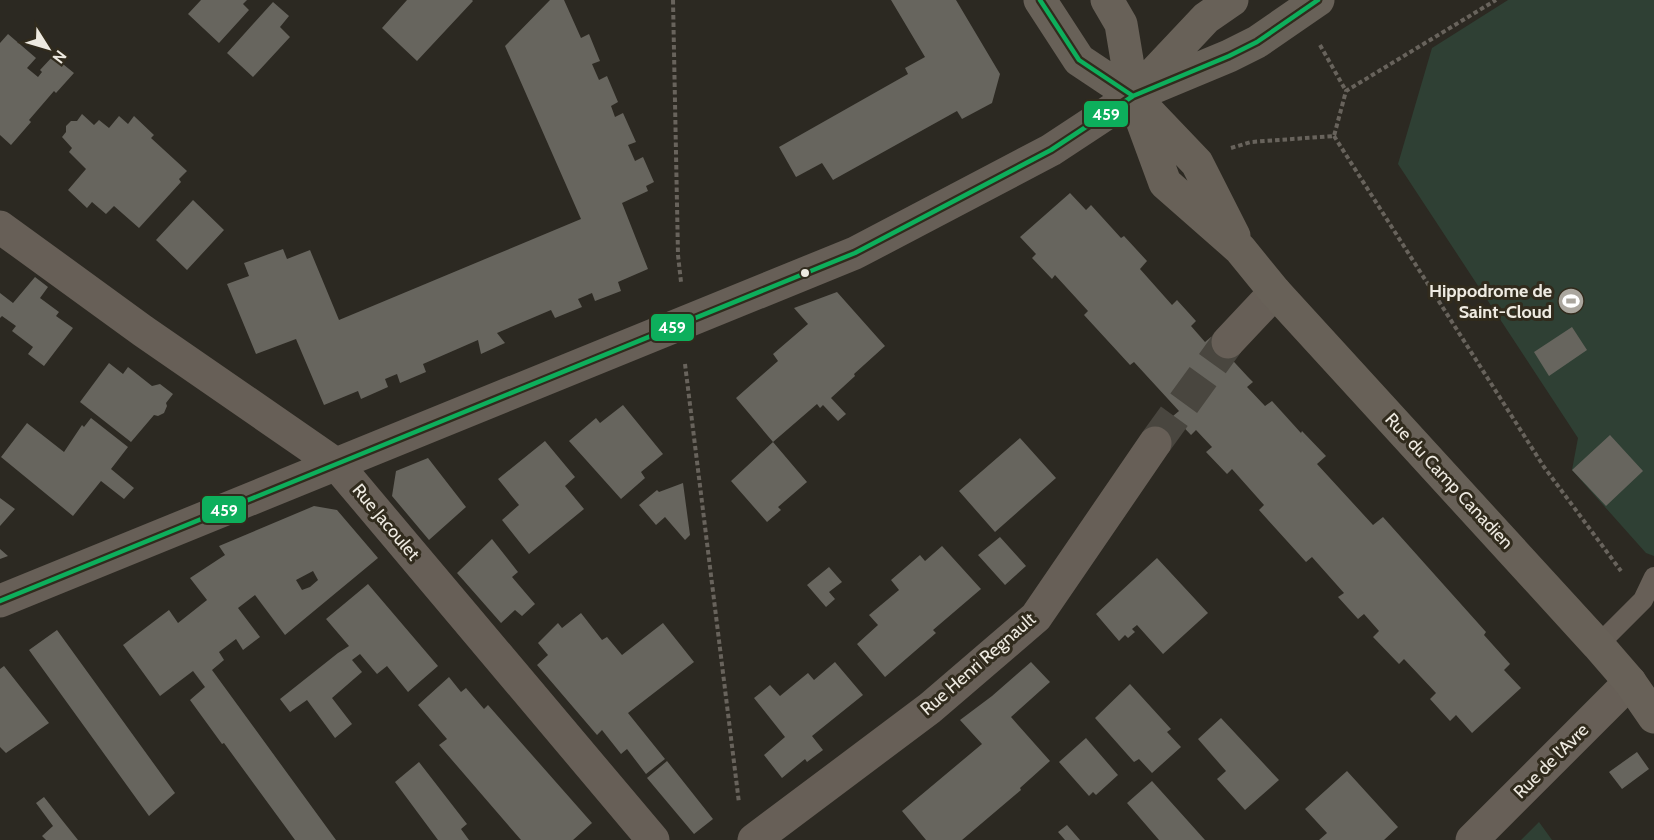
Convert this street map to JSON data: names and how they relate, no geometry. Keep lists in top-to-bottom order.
{
  "streets": {
    "main road": ["Rue du Camp Canadien"],
    "street": ["Rue Jacoulet", "Rue Henri Regnault", "Rue de l'Avre"]
  },
  "crossings": [
    ["Rue du Camp Canadien", "Rue de l'Avre"]
  ],
  "places": {
    "sports": ["Hippodrome de Saint-Cloud"]
  },
  "lines": ["transit line 459"],
  "north": "bottom right"
}
